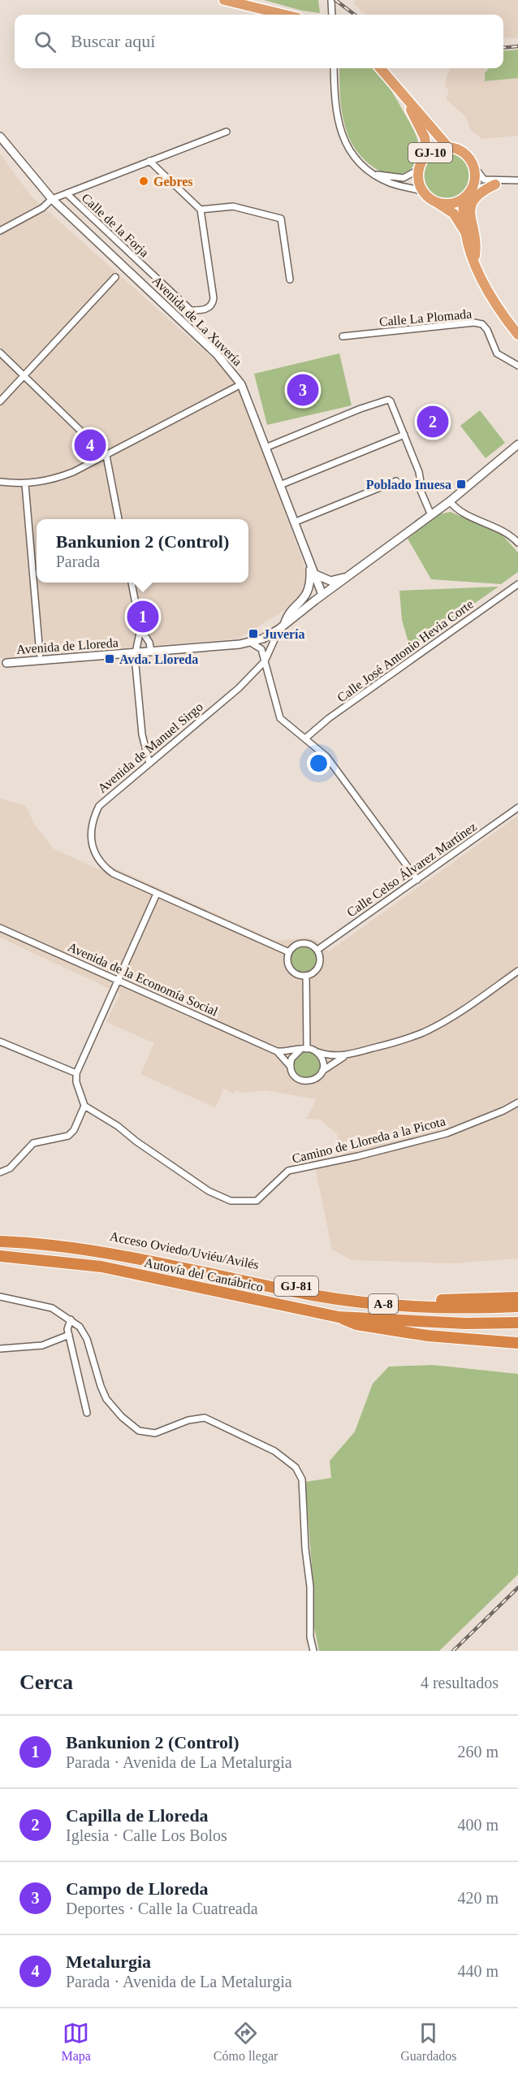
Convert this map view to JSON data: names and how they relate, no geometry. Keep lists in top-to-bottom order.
{
  "streets": {
    "highway": [
      "GJ-10",
      "Acceso Oviedo/Uviéu/Avilés",
      "Autovía del Cantábrico",
      "GJ-81",
      "A-8"
    ],
    "street": [
      "Calle de la Forja",
      "Calle La Plomada",
      "Avenida de La Xuvería",
      "Avenida de Lloreda",
      "Calle José Antonio Hevia Corte",
      "Avenida de Manuel Sirgo",
      "Calle Celso Álvarez Martínez",
      "Avenida de la Economía Social",
      "Camino de Lloreda a la Picota"
    ]
  },
  "crossings": [
    ["Avenida de La Xuvería", "Avenida de Lloreda"],
    ["Avenida de La Xuvería", "Avenida de Manuel Sirgo"],
    ["Avenida de Lloreda", "Avenida de Manuel Sirgo"],
    ["Avenida de Manuel Sirgo", "Calle Celso Álvarez Martínez"],
    ["Acceso Oviedo/Uviéu/Avilés", "Autovía del Cantábrico"]
  ],
  "places": {
    "other": ["Gebres"],
    "transit": ["Poblado Inuesa", "Juvería", "Avda. Lloreda"]
  },
  "page": {
    "search": "Buscar aquí",
    "pins": [
      "3",
      "2",
      "4",
      "1"
    ],
    "popup": ["Bankunion 2 (Control)", "Parada"],
    "heading": ["Cerca", "4 resultados"],
    "list": [
      {
        "mark": "1",
        "name": "Bankunion 2 (Control)",
        "note": "Parada · Avenida de La Metalurgia",
        "value": "260 m"
      },
      {
        "mark": "2",
        "name": "Capilla de Lloreda",
        "note": "Iglesia · Calle Los Bolos",
        "value": "400 m"
      },
      {
        "mark": "3",
        "name": "Campo de Lloreda",
        "note": "Deportes · Calle la Cuatreada",
        "value": "420 m"
      },
      {
        "mark": "4",
        "name": "Metalurgia",
        "note": "Parada · Avenida de La Metalurgia",
        "value": "440 m"
      }
    ],
    "nav": ["Mapa", "Cómo llegar", "Guardados"]
  }
}
